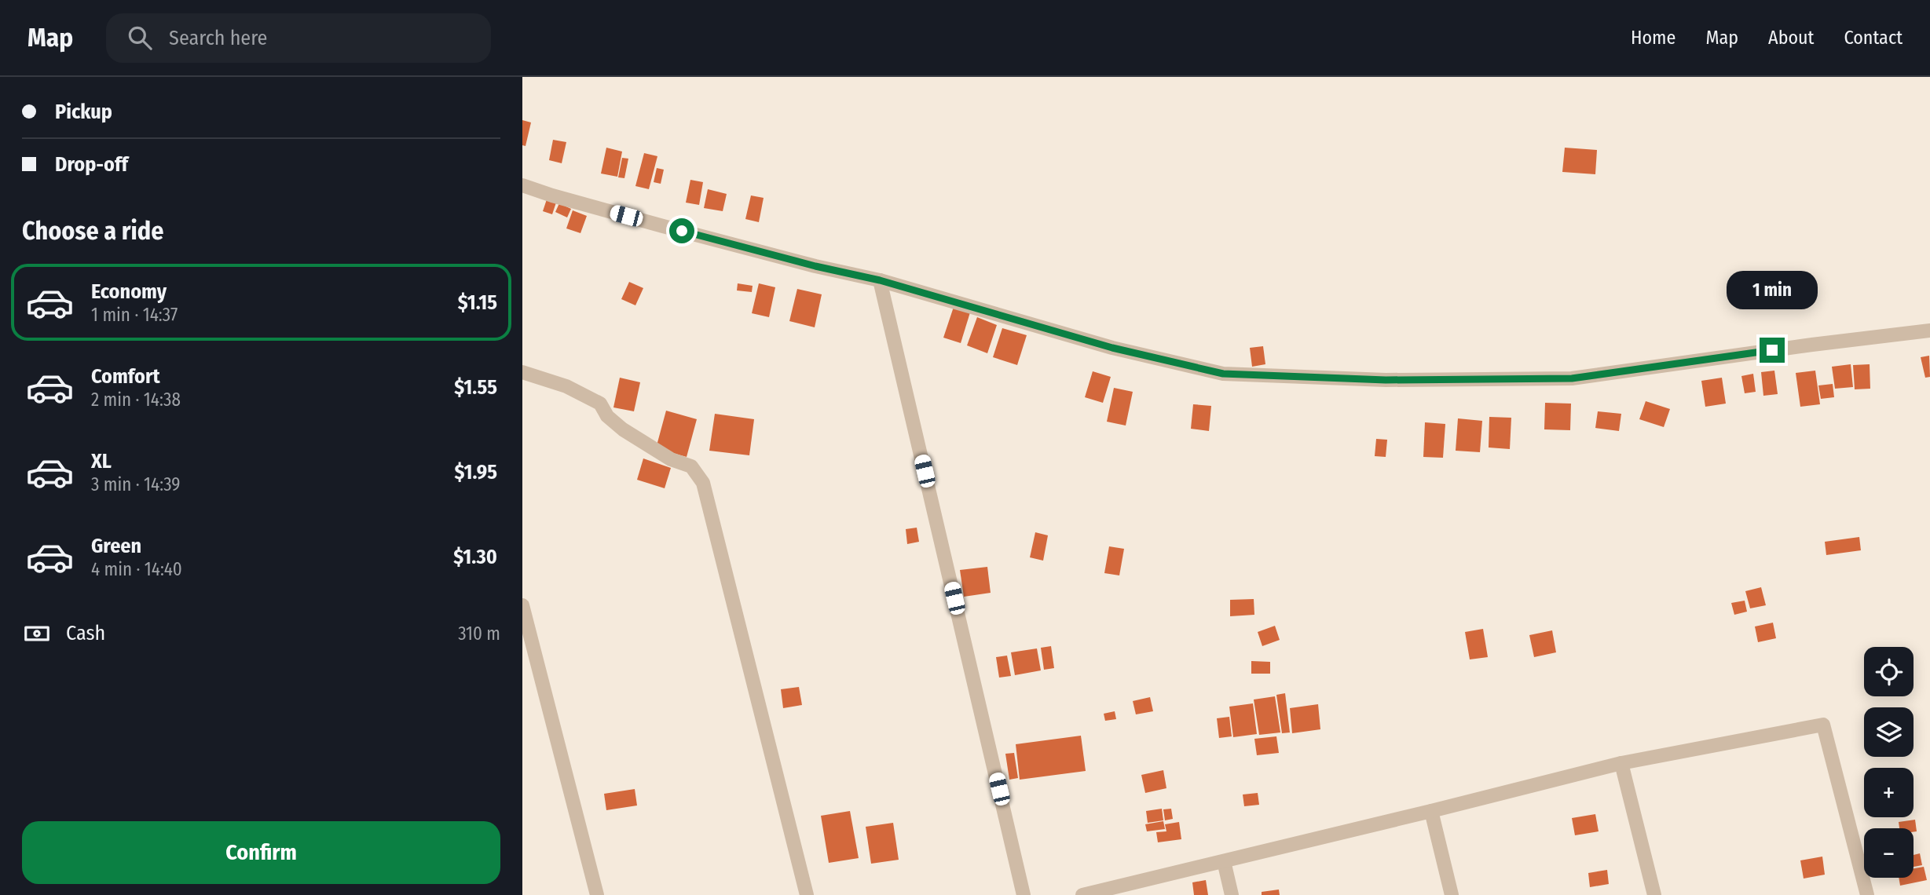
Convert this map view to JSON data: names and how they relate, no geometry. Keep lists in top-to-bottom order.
{
  "page": {
    "header": "Map",
    "search": "Search here",
    "nav": [
      "Home",
      "Map",
      "About",
      "Contact"
    ],
    "banner": ["Pickup", "Drop-off"],
    "heading": "Choose a ride",
    "list": [
      {
        "name": "Economy",
        "note": "1 min · 14:37",
        "value": "$1.15"
      },
      {
        "name": "Comfort",
        "note": "2 min · 14:38",
        "value": "$1.55"
      },
      {
        "name": "XL",
        "note": "3 min · 14:39",
        "value": "$1.95"
      },
      {
        "name": "Green",
        "note": "4 min · 14:40",
        "value": "$1.30"
      }
    ],
    "bubble": "1 min",
    "pay": ["Cash", "310 m"],
    "map_buttons": ["+", "−"],
    "buttons": "Confirm"
  }
}
